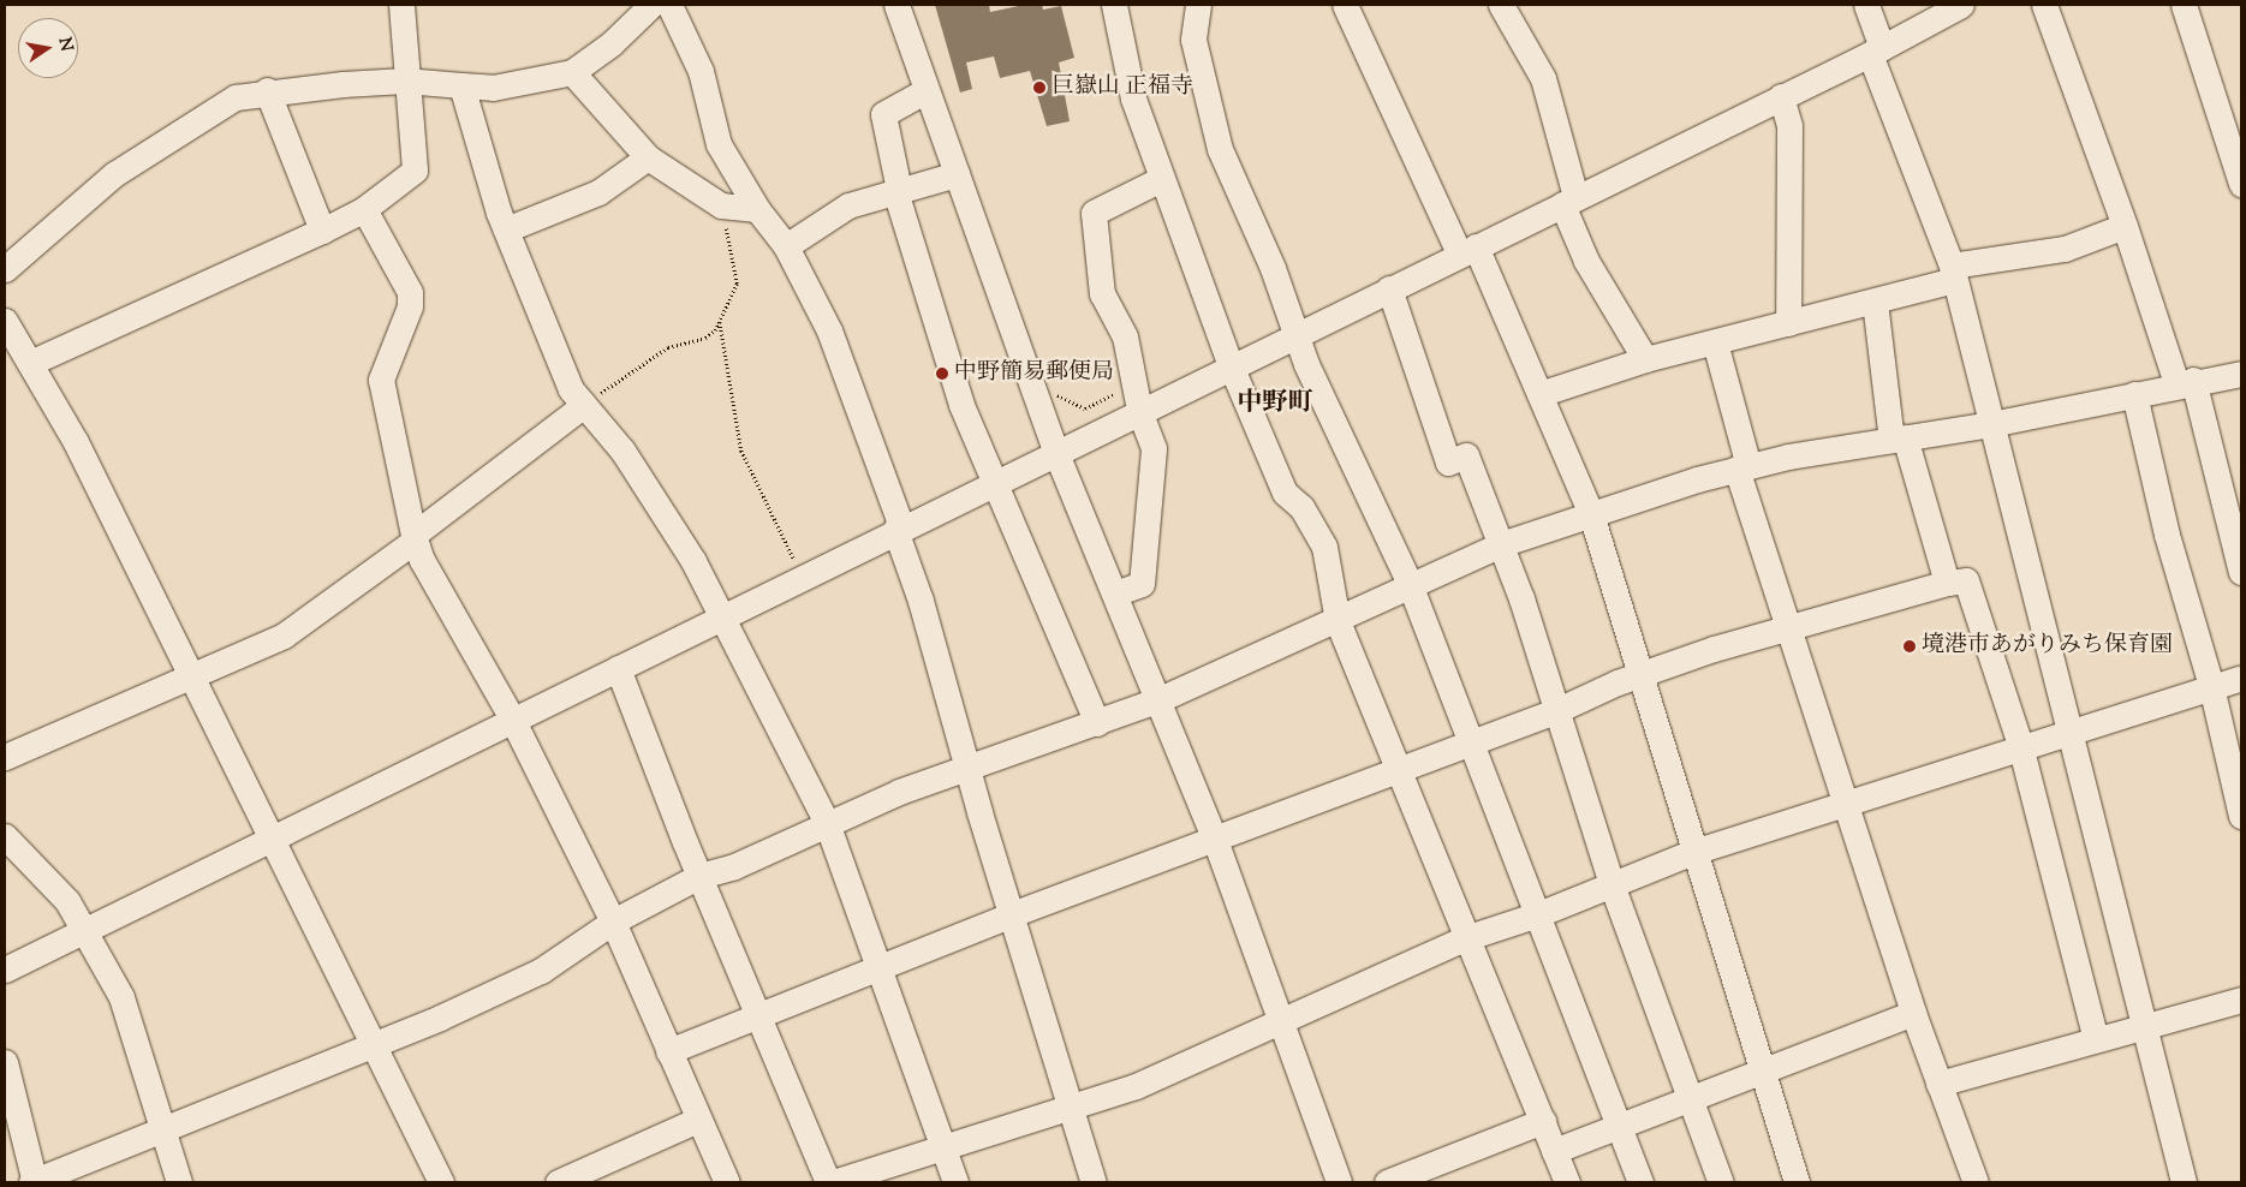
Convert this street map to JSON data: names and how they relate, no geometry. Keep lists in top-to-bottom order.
{
  "districts": ["中野町"],
  "places": ["巨嶽山 正福寺", "中野簡易郵便局", "境港市あがりみち保育園"],
  "north": "right"
}
